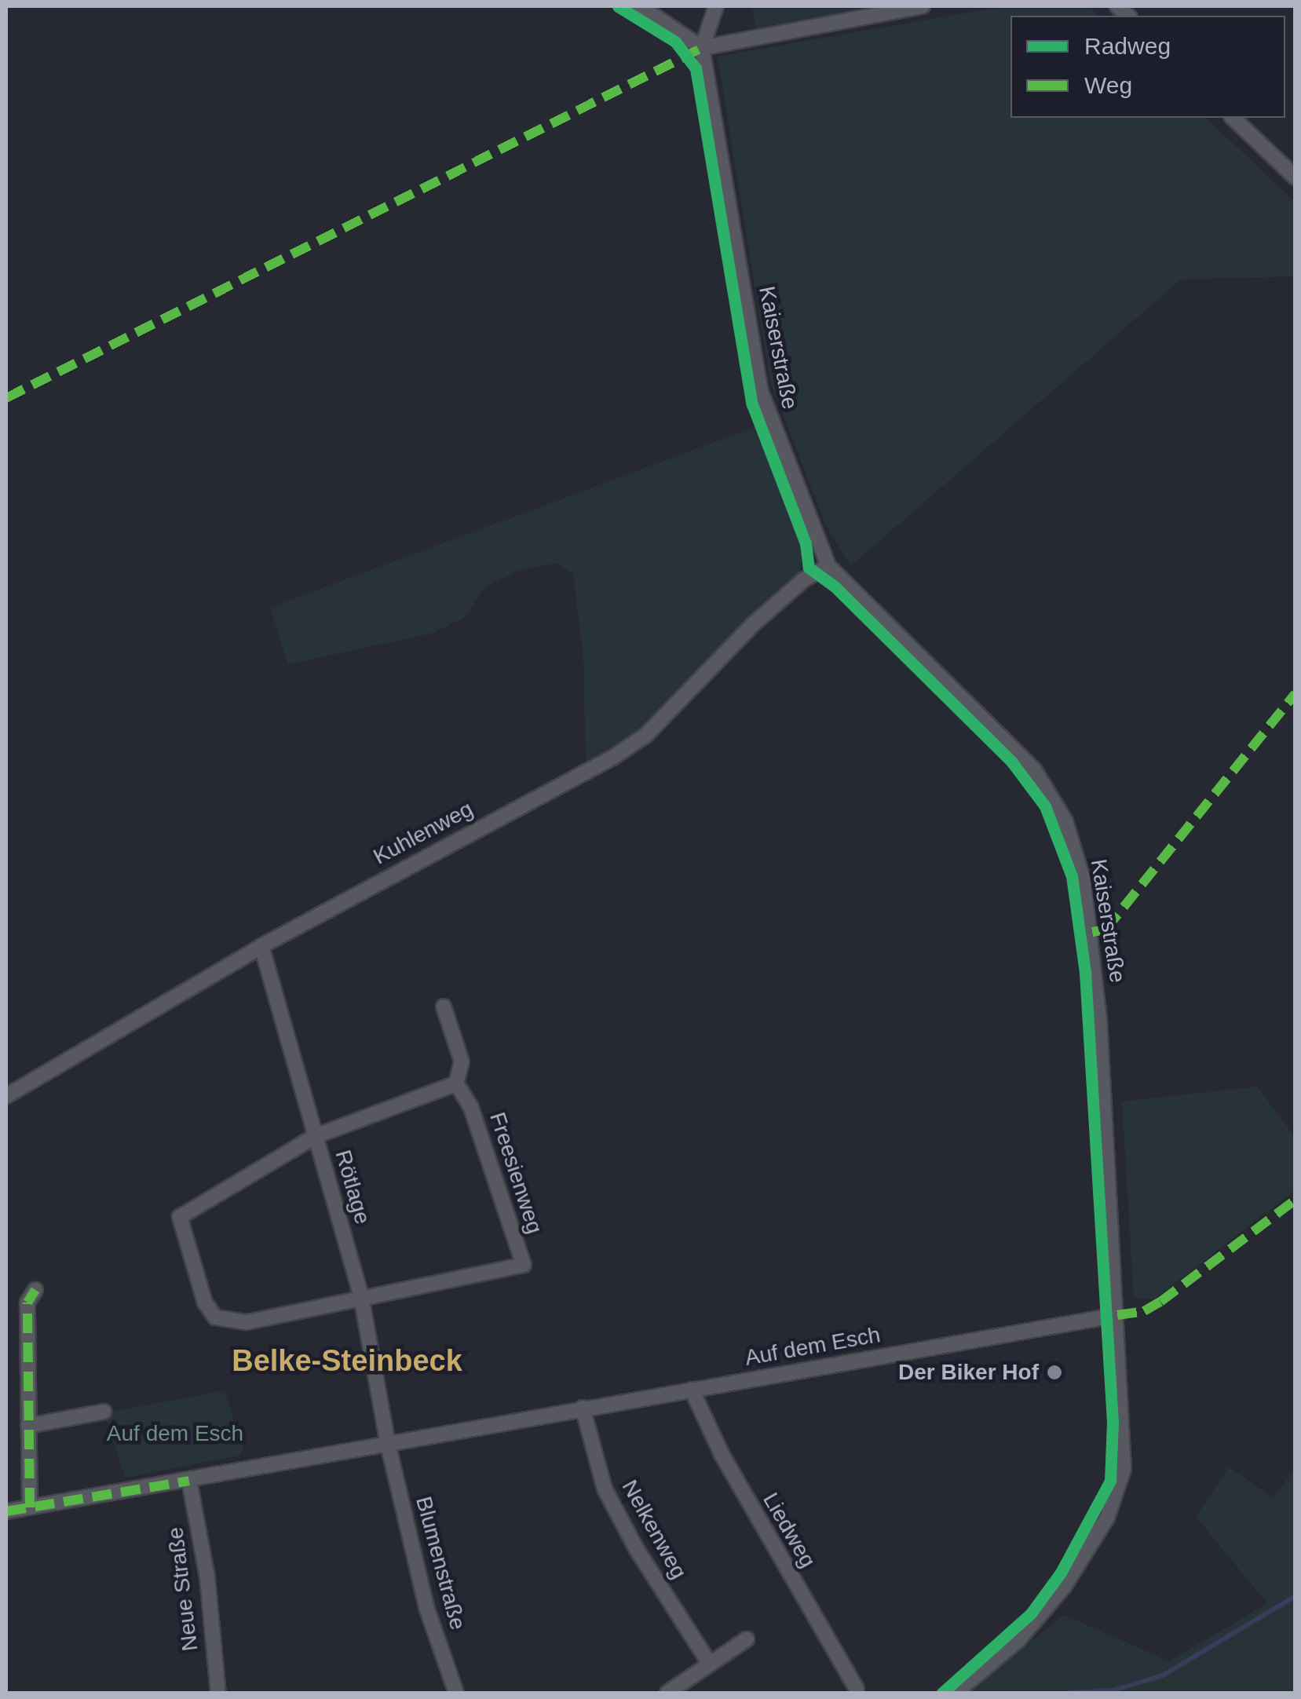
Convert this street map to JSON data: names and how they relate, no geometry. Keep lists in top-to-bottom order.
{
  "streets": {
    "street": [
      "Kaiserstraße",
      "Kuhlenweg",
      "Freesienweg",
      "Rötlage",
      "Auf dem Esch",
      "Nelkenweg",
      "Liedweg",
      "Blumenstraße",
      "Neue Straße"
    ]
  },
  "crossings": [
    ["Kaiserstraße", "Kuhlenweg"],
    ["Kaiserstraße", "Auf dem Esch"],
    ["Kuhlenweg", "Rötlage"],
    ["Freesienweg", "Rötlage"],
    ["Rötlage", "Auf dem Esch"],
    ["Rötlage", "Blumenstraße"],
    ["Auf dem Esch", "Nelkenweg"],
    ["Auf dem Esch", "Liedweg"],
    ["Auf dem Esch", "Blumenstraße"],
    ["Auf dem Esch", "Neue Straße"]
  ],
  "districts": ["Belke-Steinbeck"],
  "parks": ["Auf dem Esch"],
  "places": ["Der Biker Hof"],
  "legend": ["Radweg", "Weg"]
}
